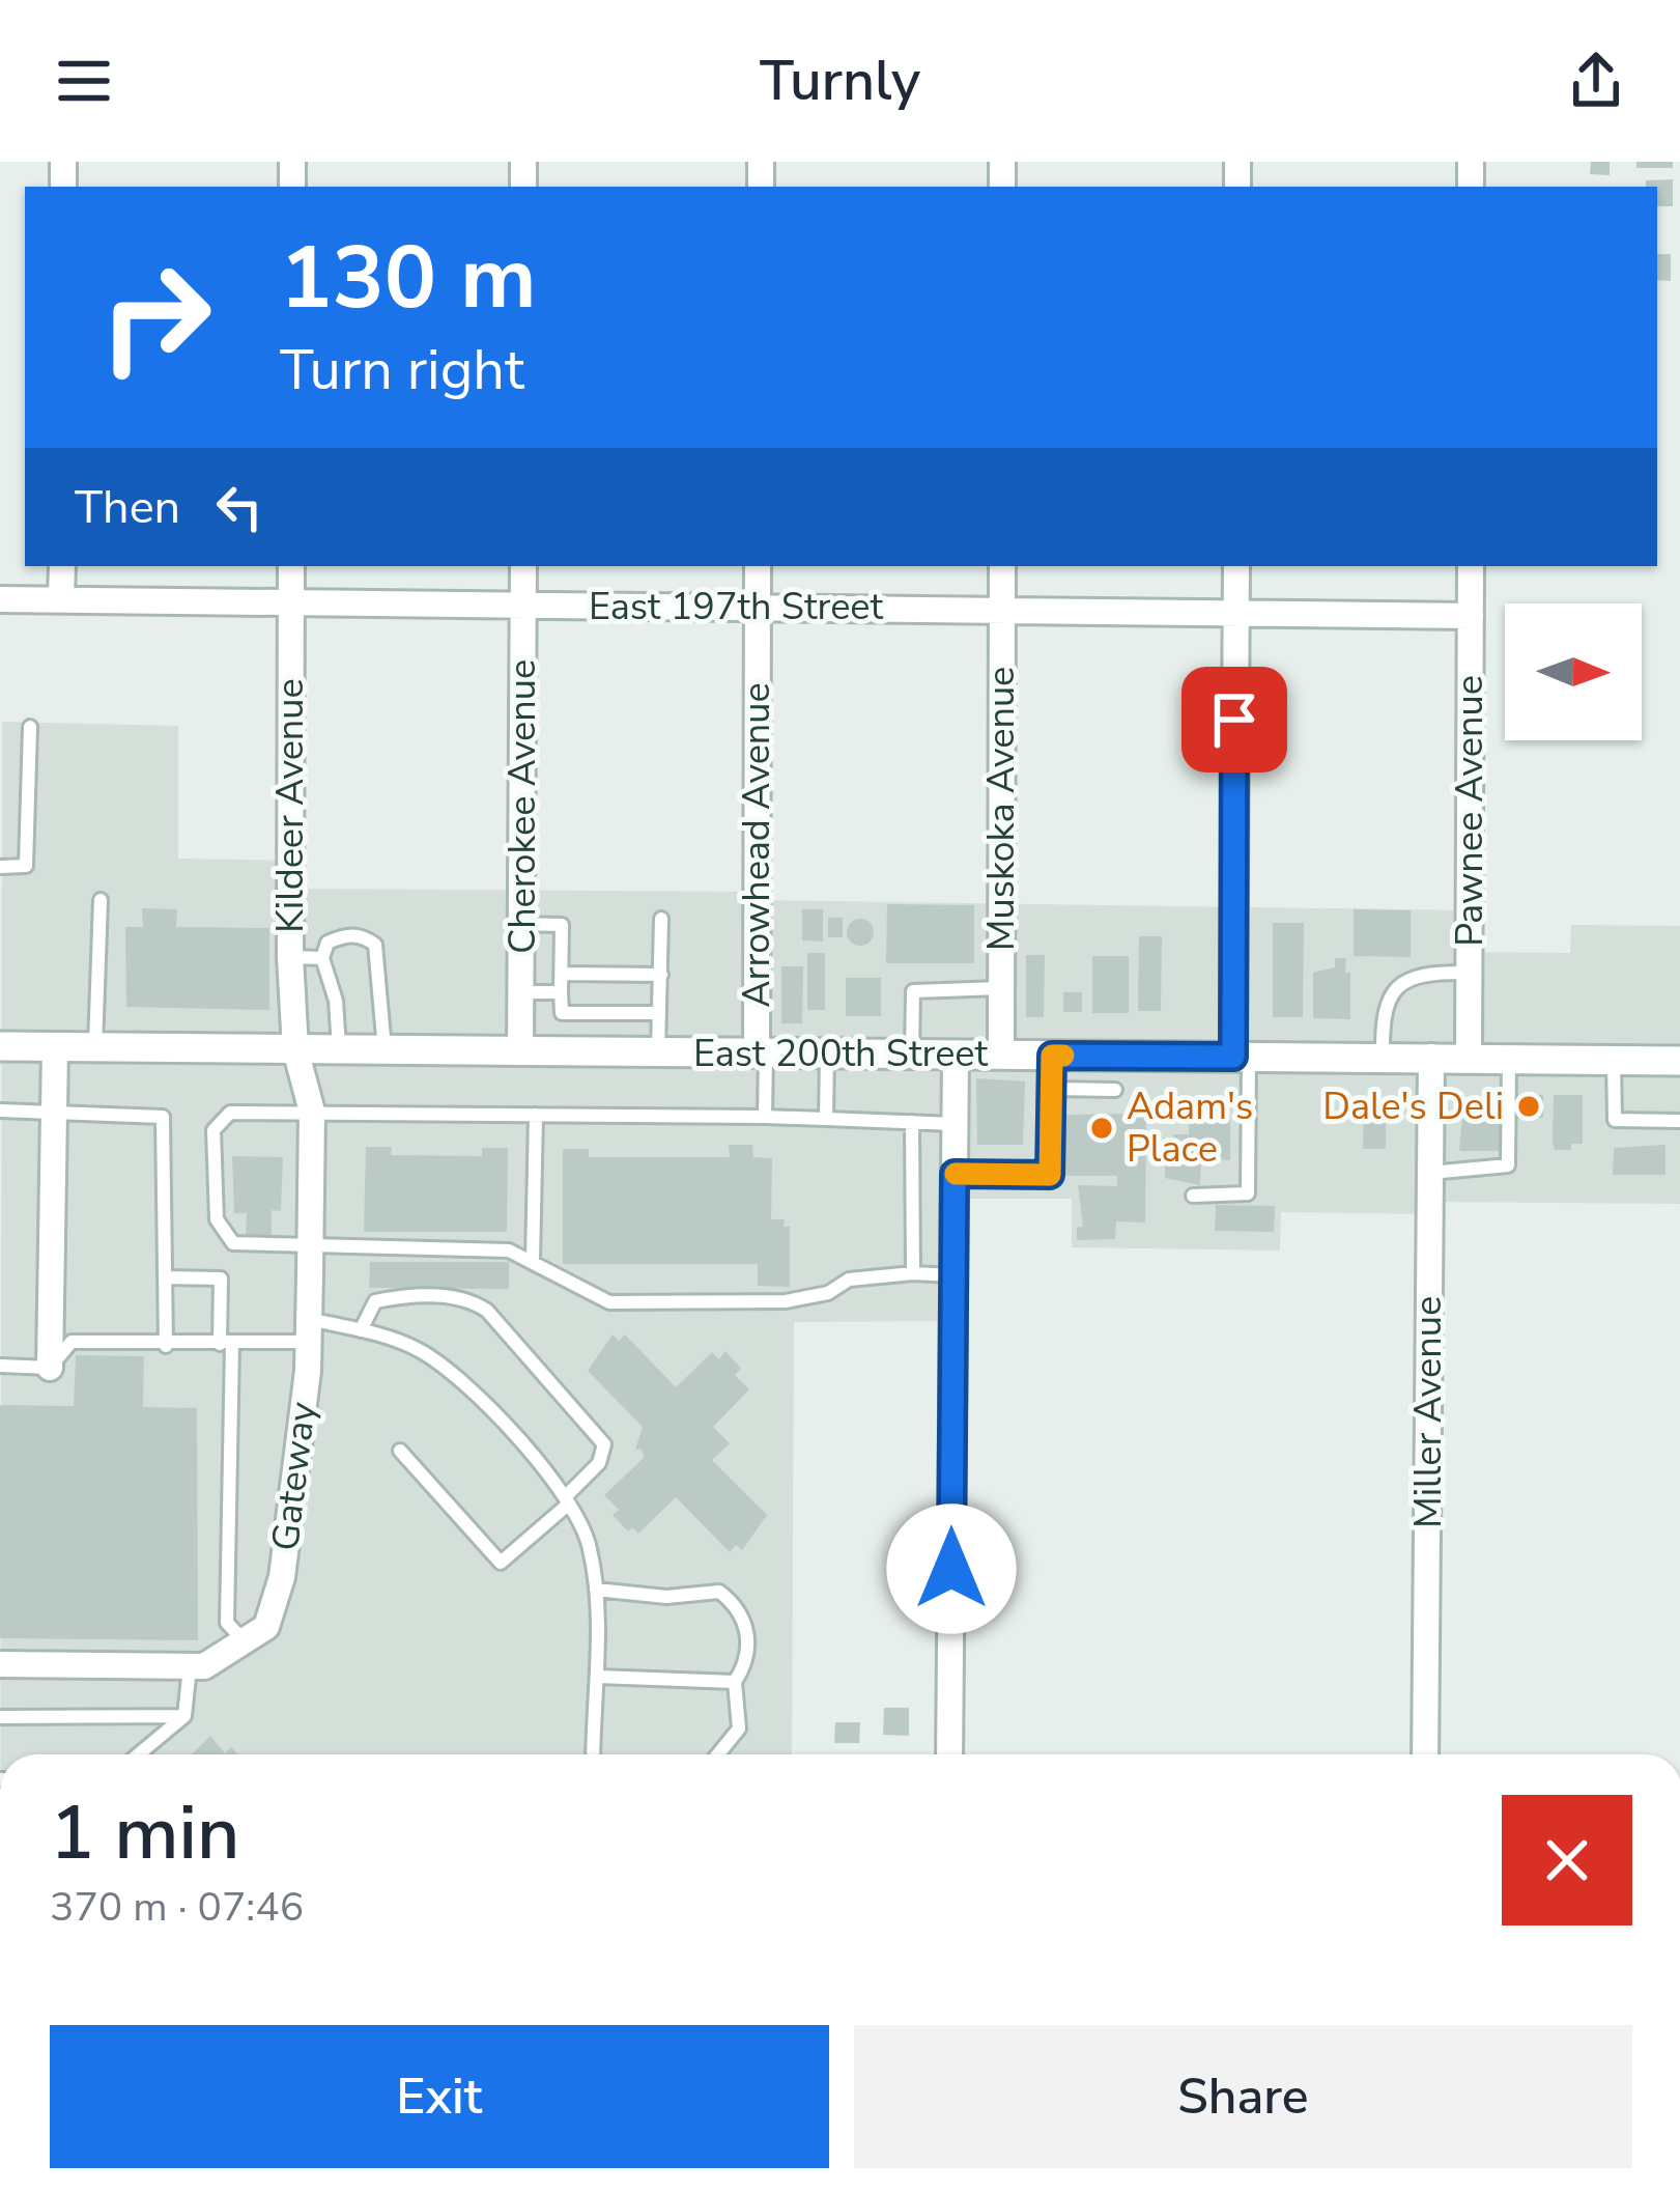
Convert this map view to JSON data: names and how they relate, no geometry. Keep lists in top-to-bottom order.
{
  "streets": {
    "street": [
      "East 197th Street",
      "Kildeer Avenue",
      "Cherokee Avenue",
      "Muskoka Avenue",
      "Pawnee Avenue",
      "Arrowhead Avenue",
      "East 200th Street",
      "Miller Avenue",
      "Gateway"
    ]
  },
  "crossings": [
    ["East 197th Street", "Kildeer Avenue"],
    ["East 197th Street", "Cherokee Avenue"],
    ["East 197th Street", "Muskoka Avenue"],
    ["East 197th Street", "Pawnee Avenue"],
    ["East 197th Street", "Arrowhead Avenue"],
    ["Kildeer Avenue", "East 200th Street"],
    ["Kildeer Avenue", "Gateway"],
    ["Cherokee Avenue", "East 200th Street"],
    ["Muskoka Avenue", "East 200th Street"],
    ["Pawnee Avenue", "East 200th Street"],
    ["Arrowhead Avenue", "East 200th Street"],
    ["East 200th Street", "Miller Avenue"],
    ["East 200th Street", "Gateway"]
  ],
  "places": ["Dale's Deli", "Adam's Place"],
  "north": "right",
  "page": {
    "header": "Turnly",
    "turn": ["130 m", "Turn right"],
    "then": "Then",
    "heading": ["1 min", "370 m · 07:46"],
    "buttons": ["Exit", "Share"]
  }
}
